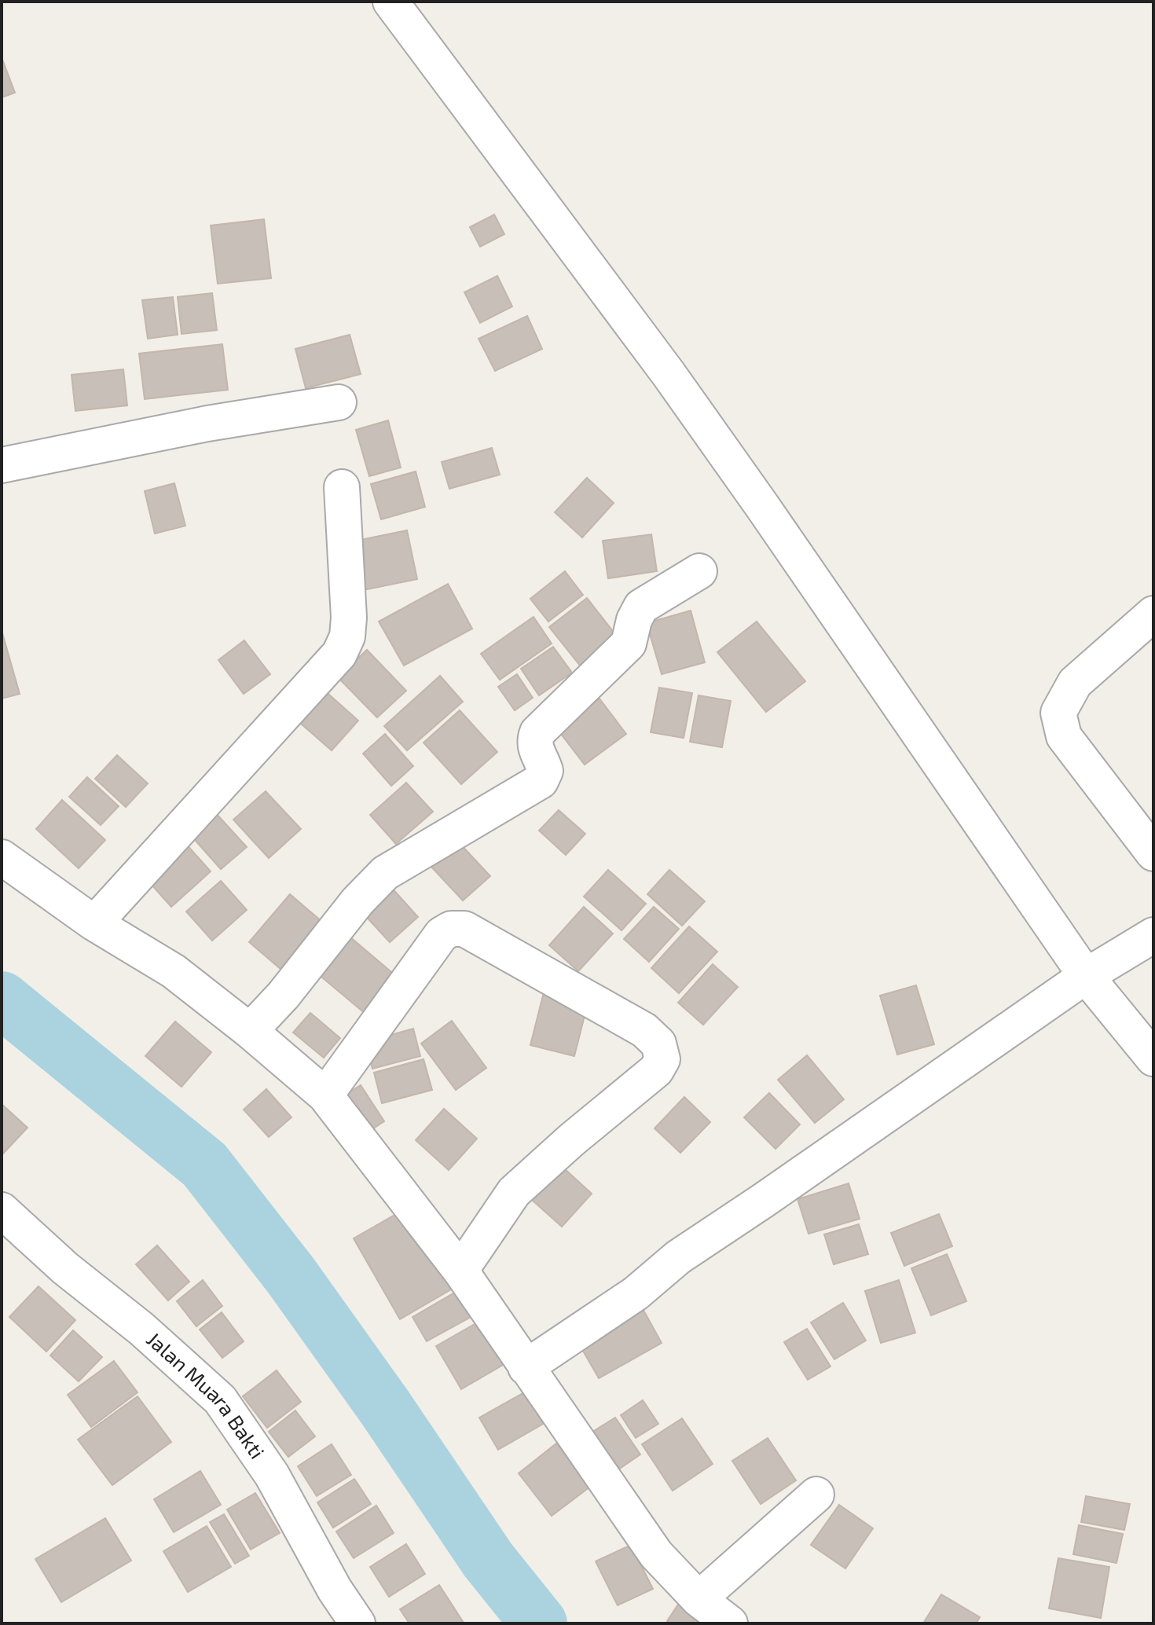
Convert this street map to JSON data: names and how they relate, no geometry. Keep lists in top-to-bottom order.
{
  "streets": {
    "street": ["Jalan Muara Bakti"]
  }
}
